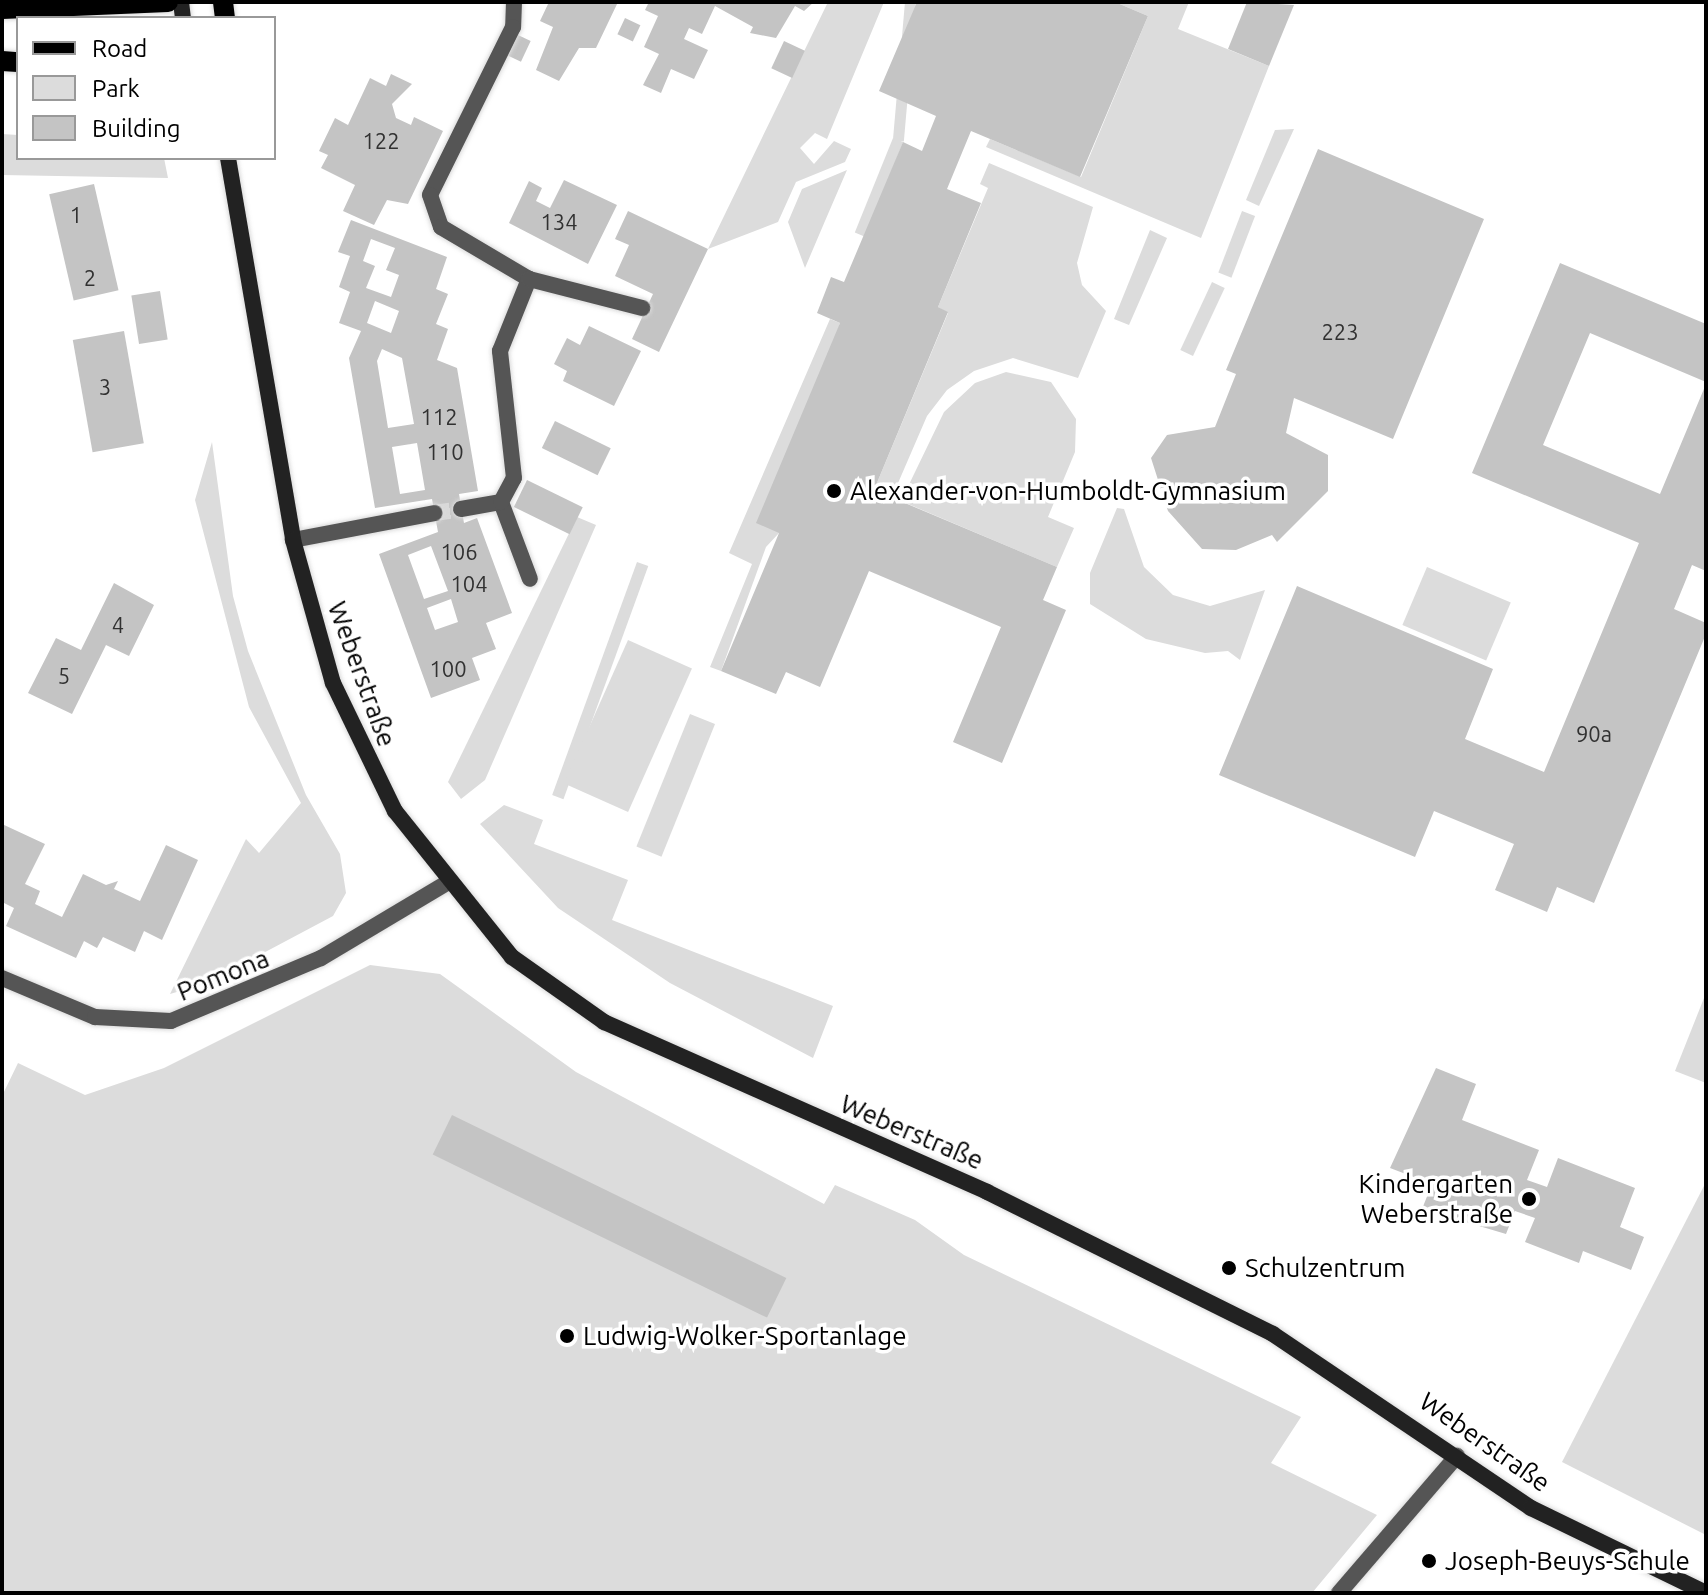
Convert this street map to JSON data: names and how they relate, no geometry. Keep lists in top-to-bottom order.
{
  "streets": {
    "main road": ["Weberstraße"],
    "street": ["Pomona"]
  },
  "crossings": [
    ["Weberstraße", "Pomona"]
  ],
  "places": [
    "Alexander-von-Humboldt-Gymnasium",
    "Kindergarten Weberstraße",
    "Schulzentrum",
    "Ludwig-Wolker-Sportanlage",
    "Joseph-Beuys-Schule"
  ],
  "house_numbers": [
    "122",
    "1",
    "134",
    "2",
    "223",
    "3",
    "112",
    "110",
    "106",
    "104",
    "4",
    "100",
    "5",
    "90a"
  ],
  "legend": ["Road", "Park", "Building"]
}
